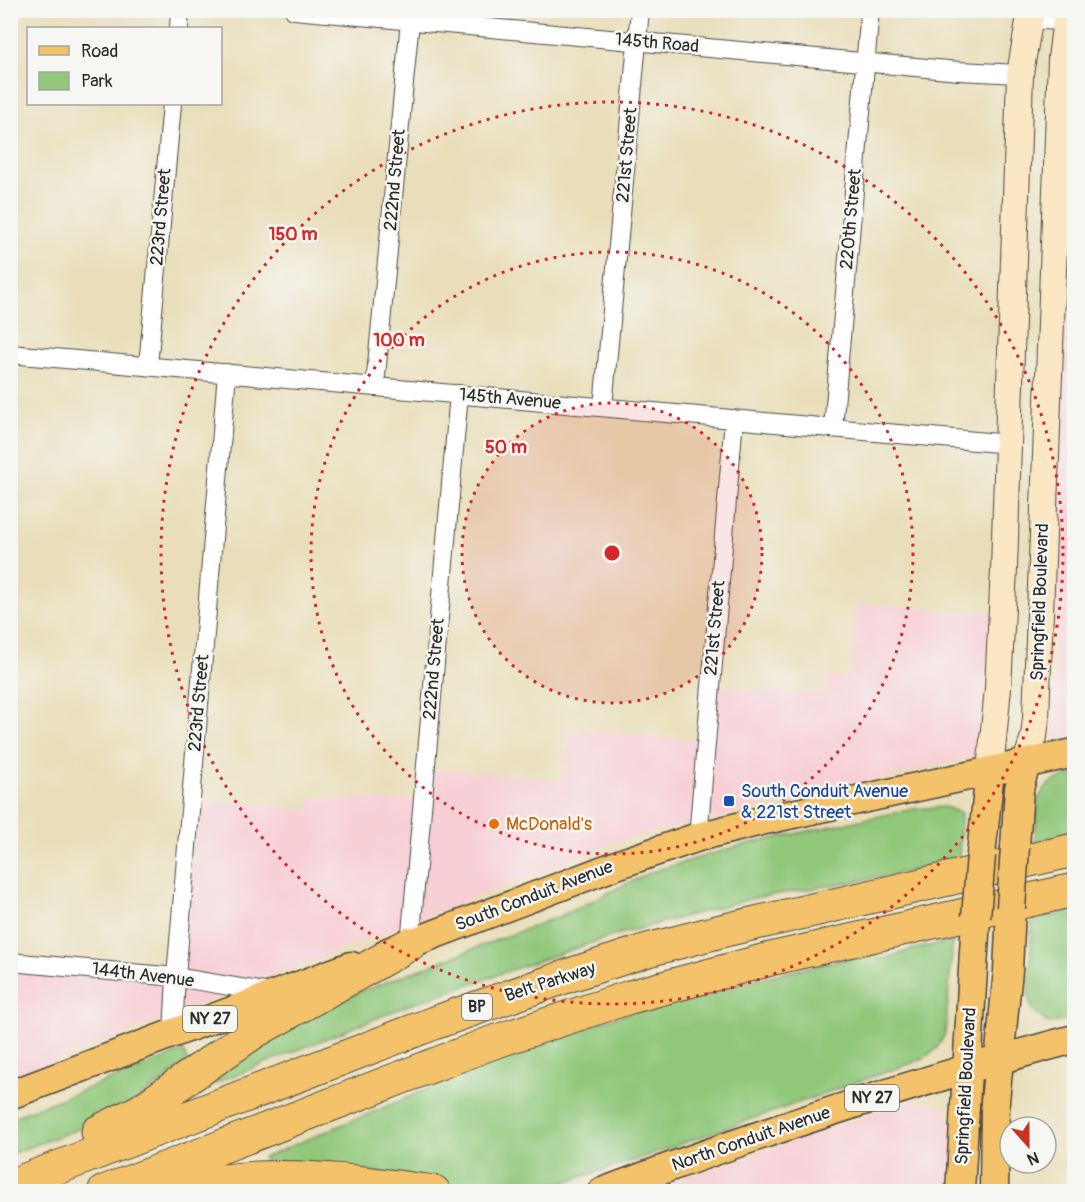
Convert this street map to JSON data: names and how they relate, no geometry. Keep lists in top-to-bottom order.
{
  "streets": {
    "highway": ["Belt Parkway", "BP"],
    "main road": [
      "Springfield Boulevard",
      "South Conduit Avenue",
      "NY 27",
      "North Conduit Avenue"
    ],
    "street": [
      "145th Road",
      "221st Street",
      "222nd Street",
      "223rd Street",
      "220th Street",
      "145th Avenue",
      "144th Avenue"
    ]
  },
  "crossings": [
    ["145th Road", "221st Street"],
    ["145th Road", "222nd Street"],
    ["145th Road", "220th Street"],
    ["145th Road", "Springfield Boulevard"],
    ["221st Street", "145th Avenue"],
    ["221st Street", "South Conduit Avenue"],
    ["222nd Street", "145th Avenue"],
    ["222nd Street", "South Conduit Avenue"],
    ["223rd Street", "145th Avenue"],
    ["223rd Street", "South Conduit Avenue"],
    ["223rd Street", "144th Avenue"],
    ["220th Street", "145th Avenue"],
    ["145th Avenue", "Springfield Boulevard"],
    ["Springfield Boulevard", "South Conduit Avenue"],
    ["Springfield Boulevard", "North Conduit Avenue"],
    ["South Conduit Avenue", "144th Avenue"]
  ],
  "places": {
    "transit": ["South Conduit Avenue & 221st Street"],
    "other": ["McDonald's"]
  },
  "legend": ["Road", "Park"],
  "north": "bottom",
  "rings": ["150 m", "100 m", "50 m"]
}
